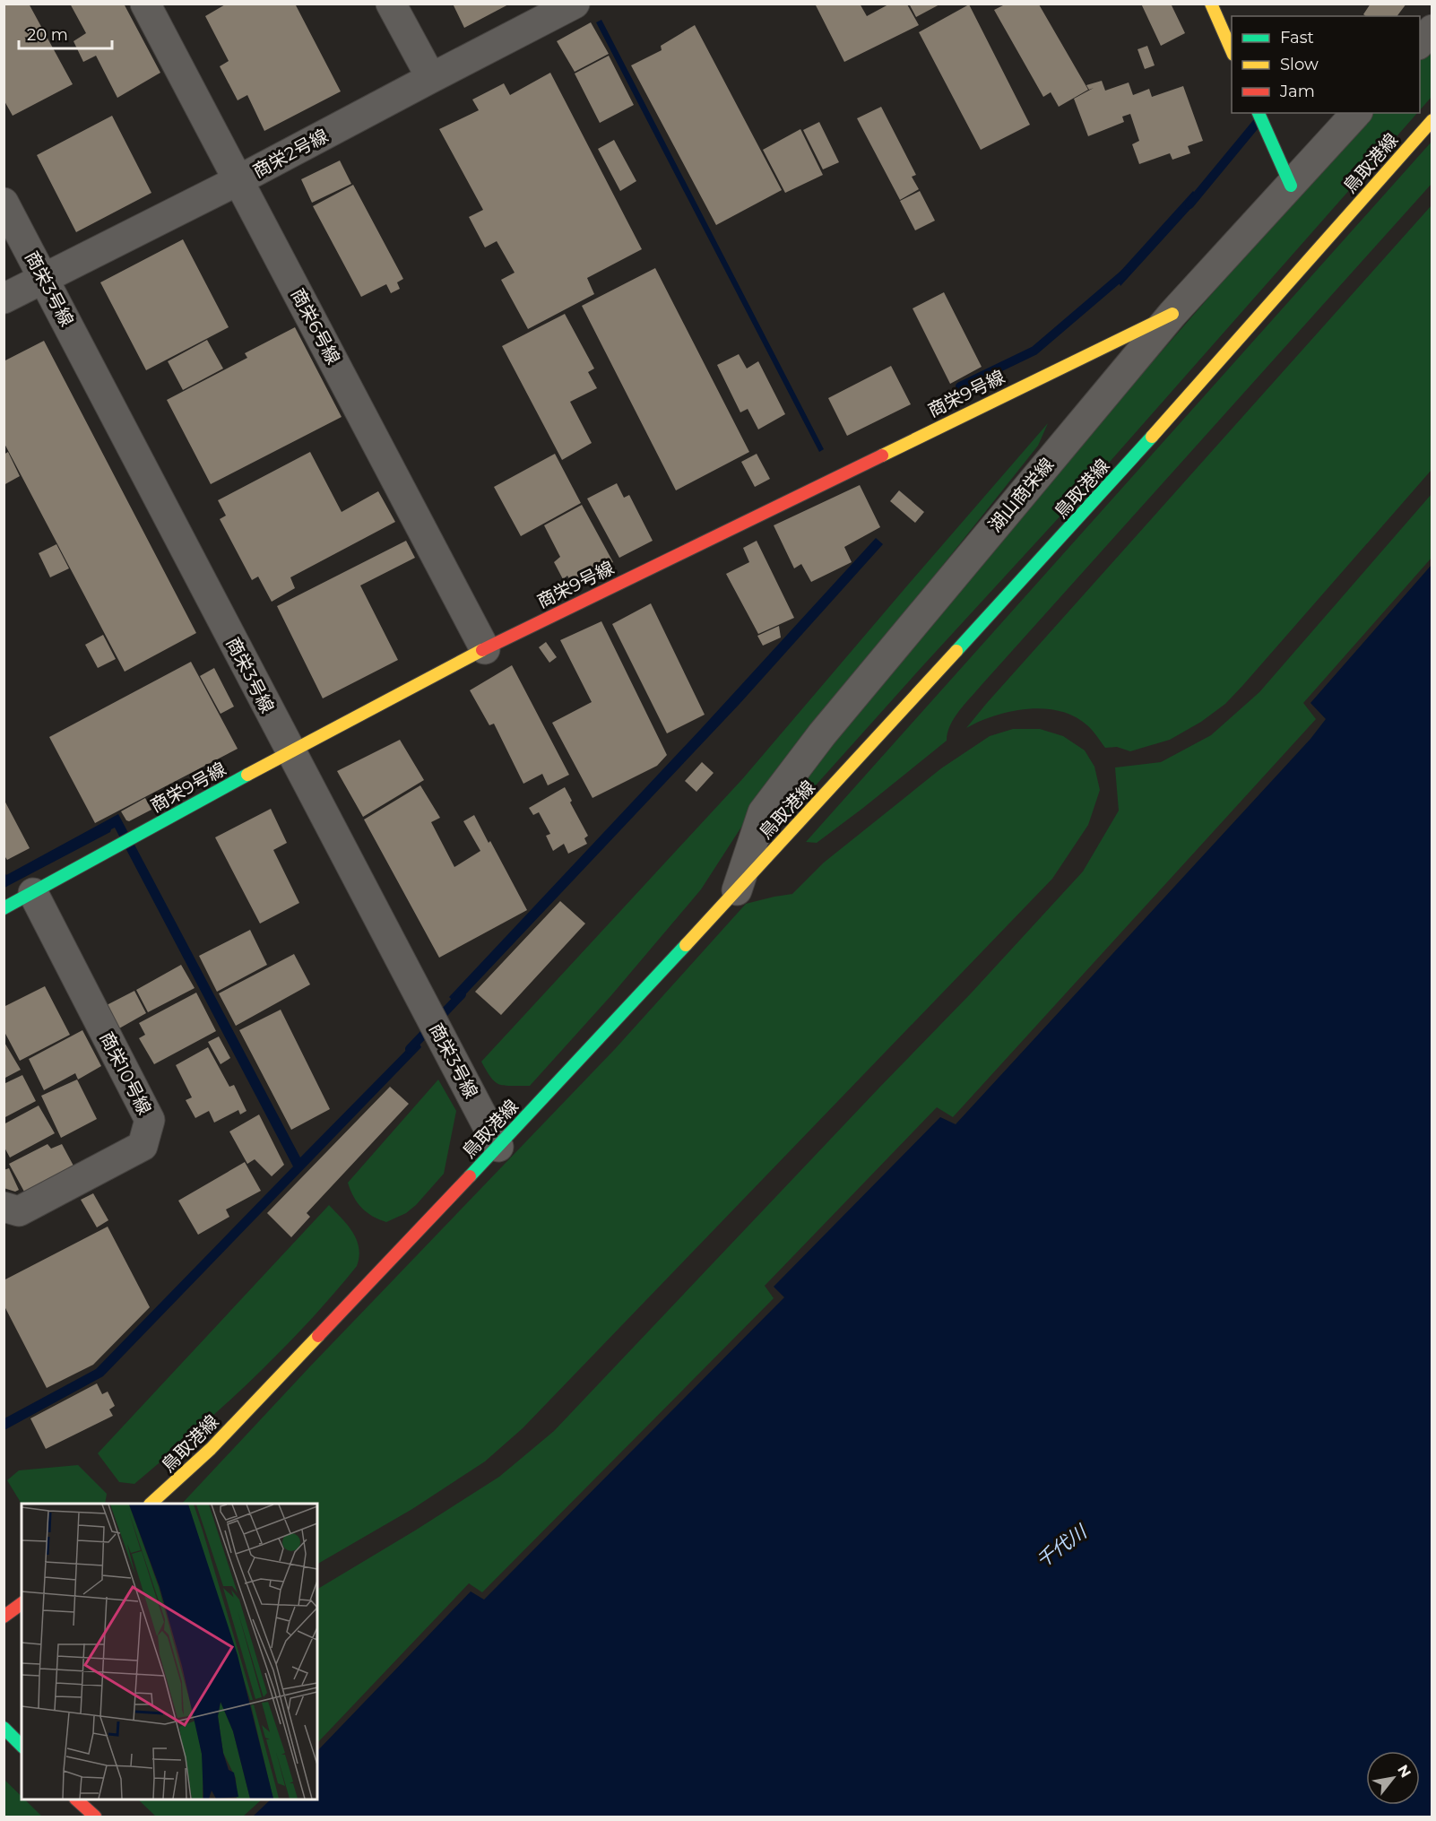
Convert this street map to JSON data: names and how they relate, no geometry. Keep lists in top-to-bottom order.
{
  "streets": {
    "main road": ["鳥取港線", "商栄9号線"],
    "street": [
      "商栄2号線",
      "商栄3号線",
      "商栄6号線",
      "湖山商栄線",
      "商栄10号線"
    ]
  },
  "crossings": [
    ["商栄2号線", "商栄3号線"],
    ["商栄2号線", "商栄6号線"],
    ["鳥取港線", "商栄3号線"],
    ["鳥取港線", "湖山商栄線"],
    ["商栄3号線", "商栄9号線"],
    ["商栄6号線", "商栄9号線"],
    ["商栄9号線", "湖山商栄線"],
    ["商栄9号線", "商栄10号線"]
  ],
  "water": ["千代川"],
  "legend": ["Fast", "Slow", "Jam"],
  "scale_bar": "20 m",
  "north": "top right"
}
